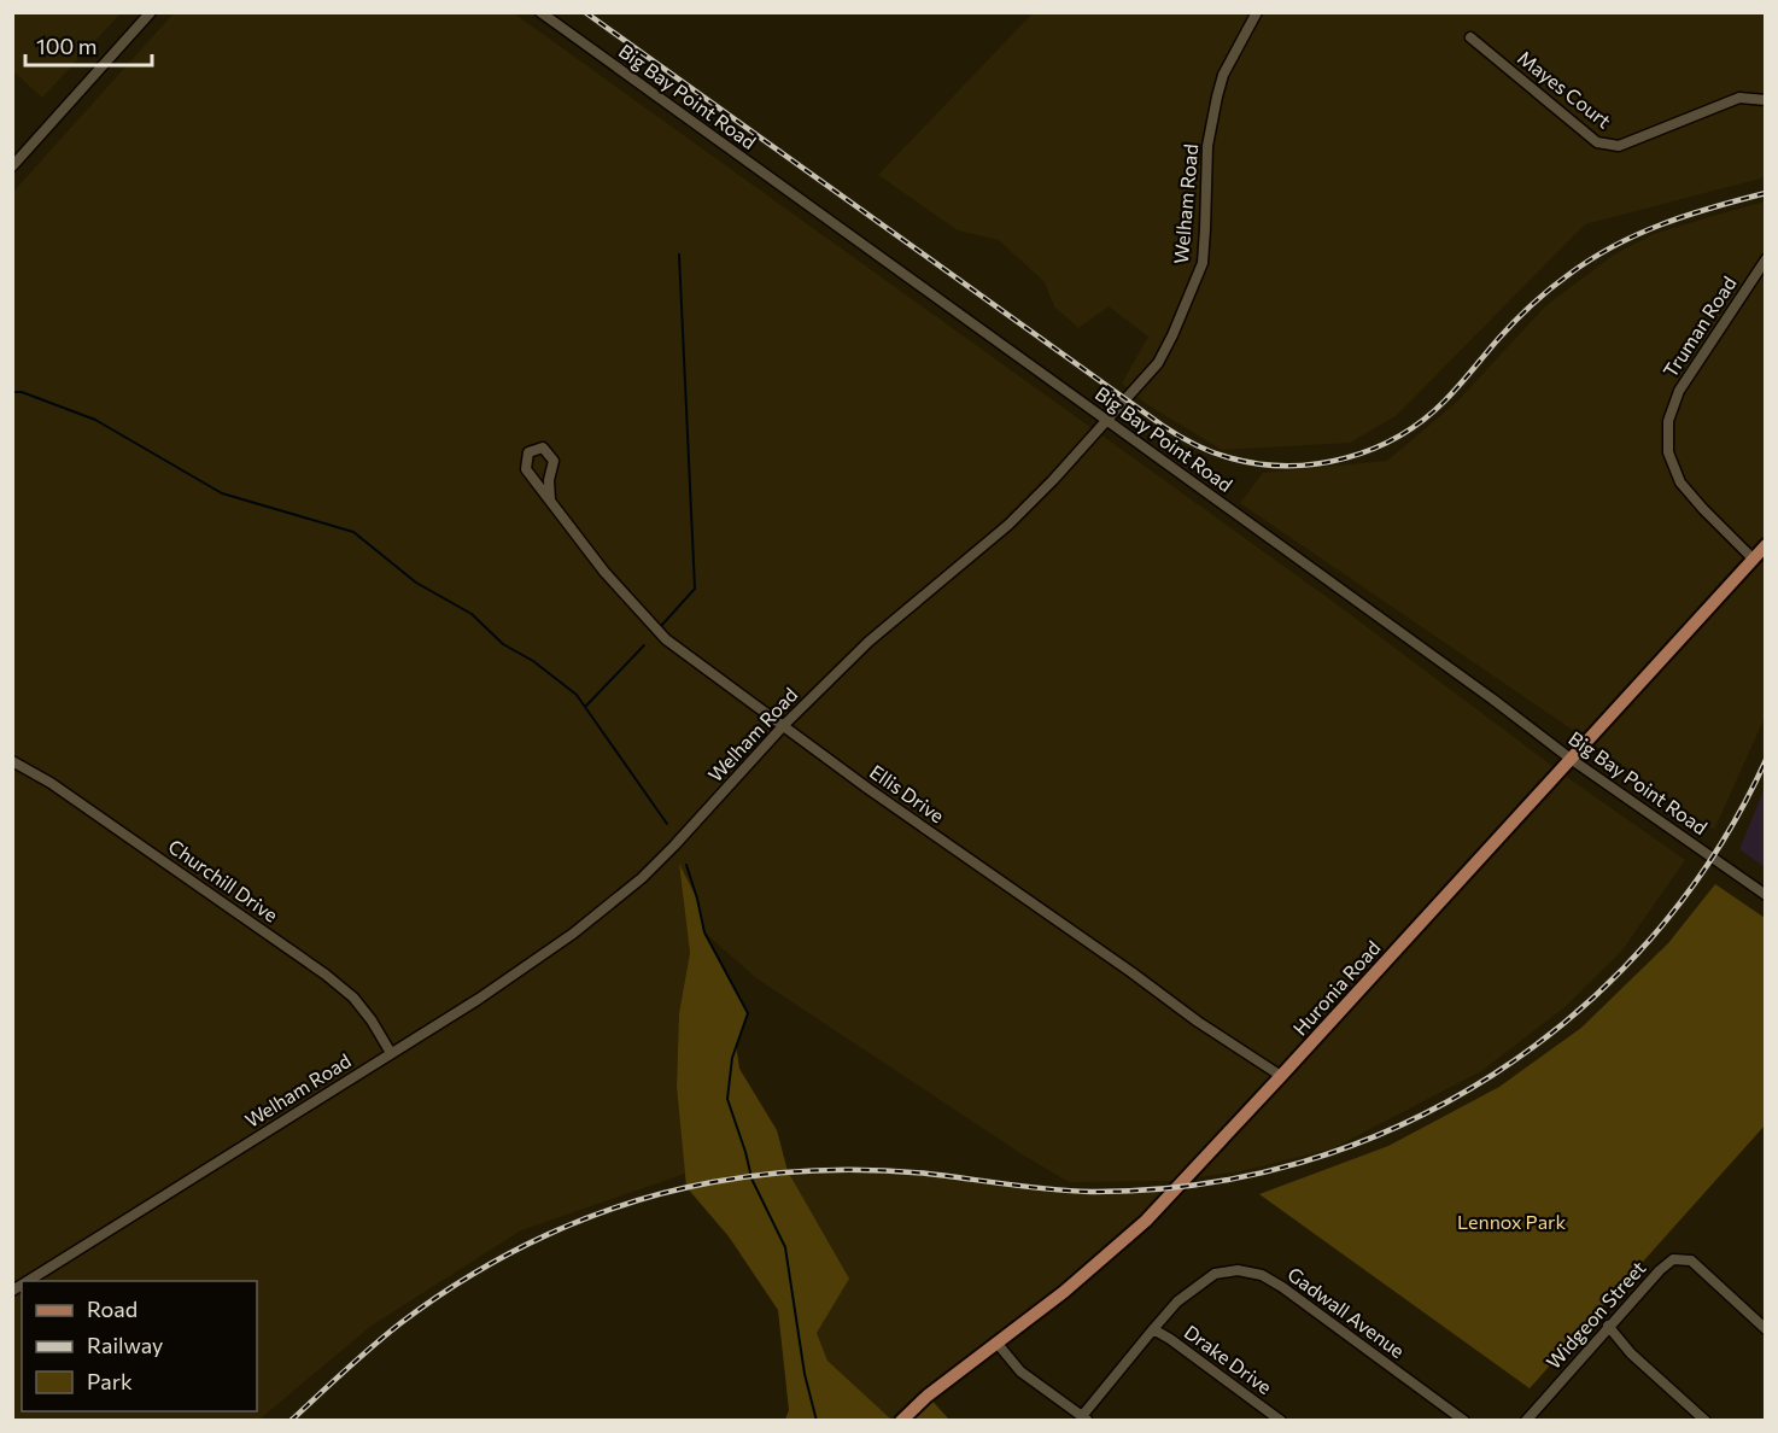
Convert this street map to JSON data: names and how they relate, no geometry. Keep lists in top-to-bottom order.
{
  "streets": {
    "main road": ["Huronia Road"],
    "street": [
      "Mayes Court",
      "Big Bay Point Road",
      "Welham Road",
      "Truman Road",
      "Ellis Drive",
      "Churchill Drive",
      "Gadwall Avenue",
      "Widgeon Street",
      "Drake Drive"
    ]
  },
  "crossings": [
    ["Big Bay Point Road", "Welham Road"],
    ["Big Bay Point Road", "Huronia Road"],
    ["Welham Road", "Ellis Drive"],
    ["Welham Road", "Churchill Drive"],
    ["Truman Road", "Huronia Road"],
    ["Ellis Drive", "Huronia Road"],
    ["Gadwall Avenue", "Drake Drive"]
  ],
  "parks": ["Lennox Park"],
  "legend": ["Road", "Railway", "Park"],
  "scale_bar": "100 m"
}
